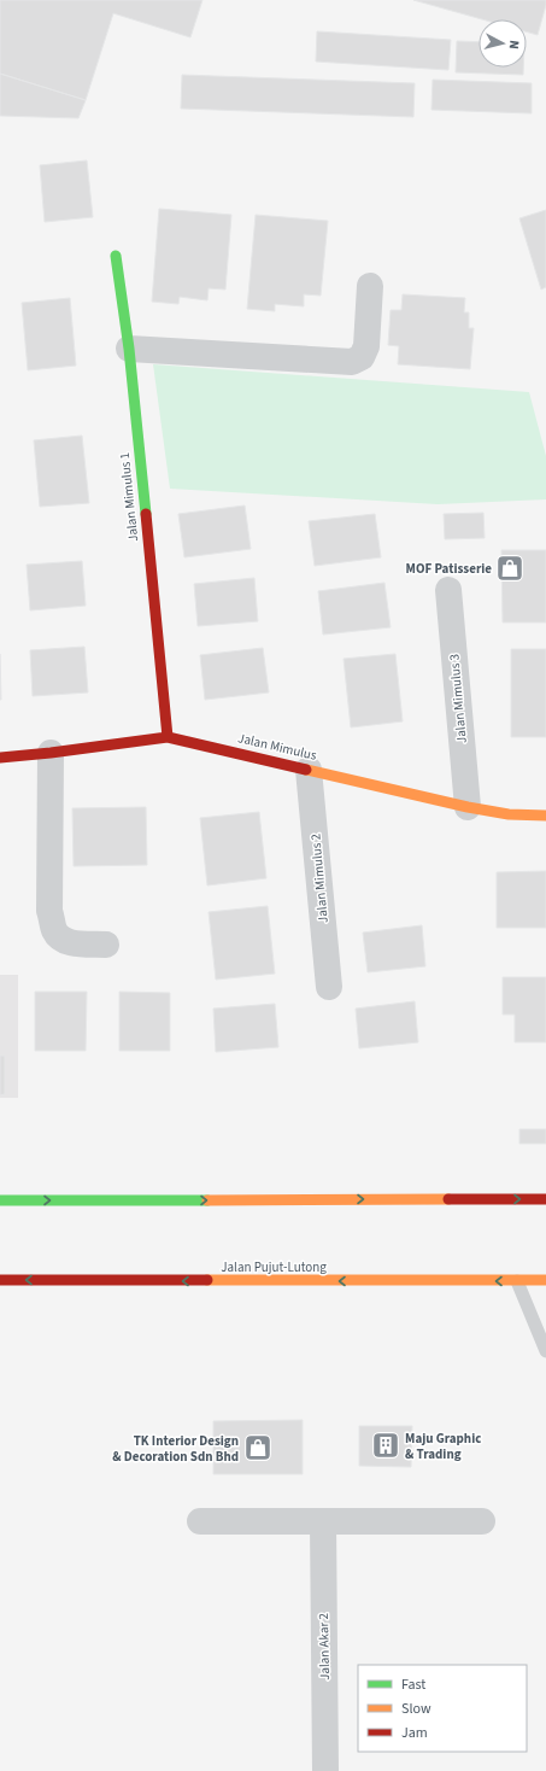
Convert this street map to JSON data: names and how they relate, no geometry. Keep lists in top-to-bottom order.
{
  "streets": {
    "main road": ["Jalan Mimulus 1", "Jalan Mimulus", "Jalan Pujut-Lutong"],
    "street": ["Jalan Mimulus 3", "Jalan Mimulus 2", "Jalan Akar 2"]
  },
  "crossings": [
    ["Jalan Mimulus 1", "Jalan Mimulus"],
    ["Jalan Mimulus 3", "Jalan Mimulus"],
    ["Jalan Mimulus", "Jalan Mimulus 2"]
  ],
  "places": {
    "shop": ["MOF Patisserie", "TK Interior Design & Decoration Sdn Bhd"],
    "building": ["Maju Graphic & Trading"]
  },
  "legend": ["Fast", "Slow", "Jam"],
  "north": "right"
}
